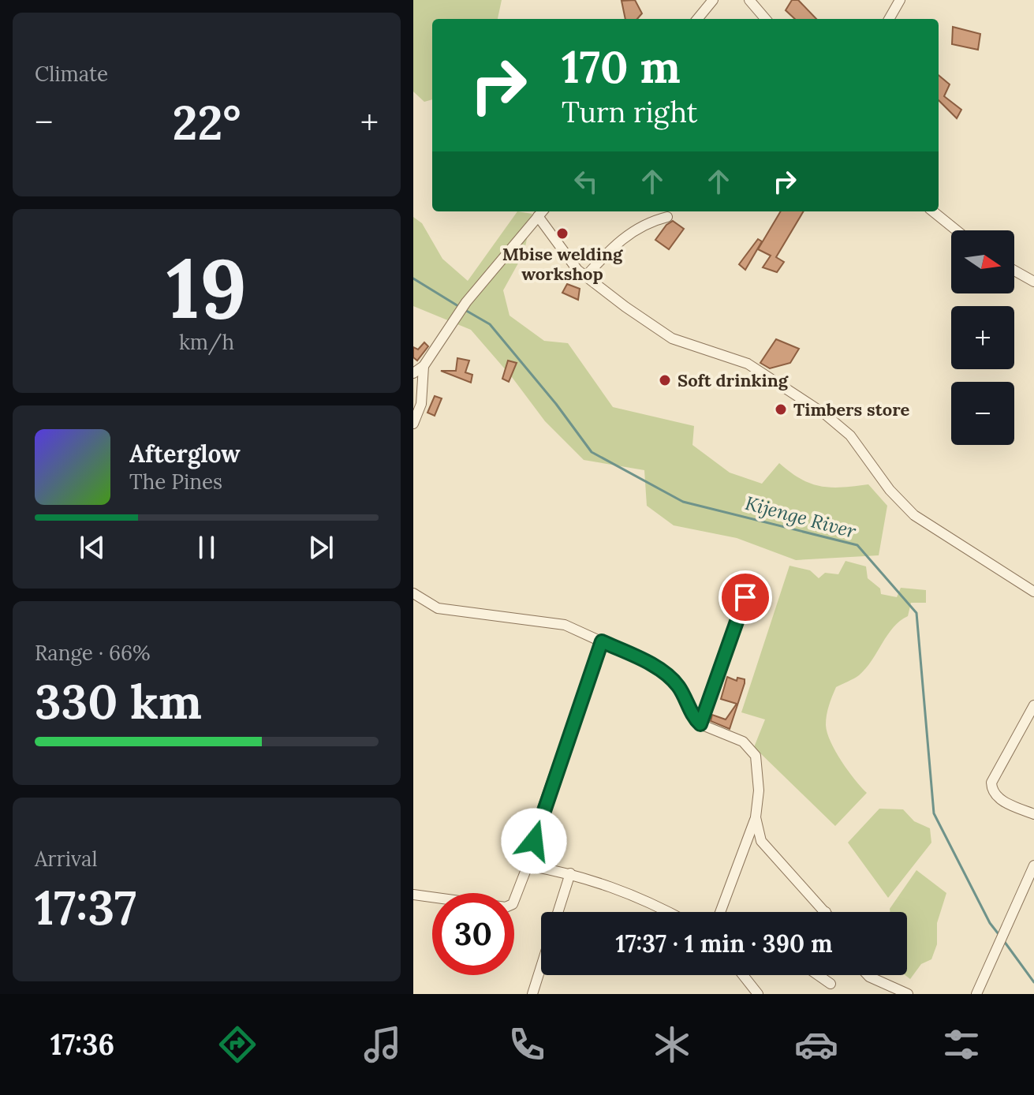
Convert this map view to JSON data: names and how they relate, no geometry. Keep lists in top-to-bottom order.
{
  "water": ["Kijenge River"],
  "places": ["Mbise welding workshop", "Soft drinking", "Timbers store"],
  "north": "right",
  "page": {
    "tile": [
      "Climate",
      ["19", "km/h"],
      ["Range · 66%", "330 km"],
      ["Arrival", "17:37"]
    ],
    "turn": ["170 m", "Turn right"],
    "heat": ["−", "22°", "+"],
    "map_buttons": ["+", "−"],
    "song": ["Afterglow", "The Pines"],
    "limit": "30",
    "trip": "17:37 · 1 min · 390 m",
    "tabs": "17:36"
  }
}
